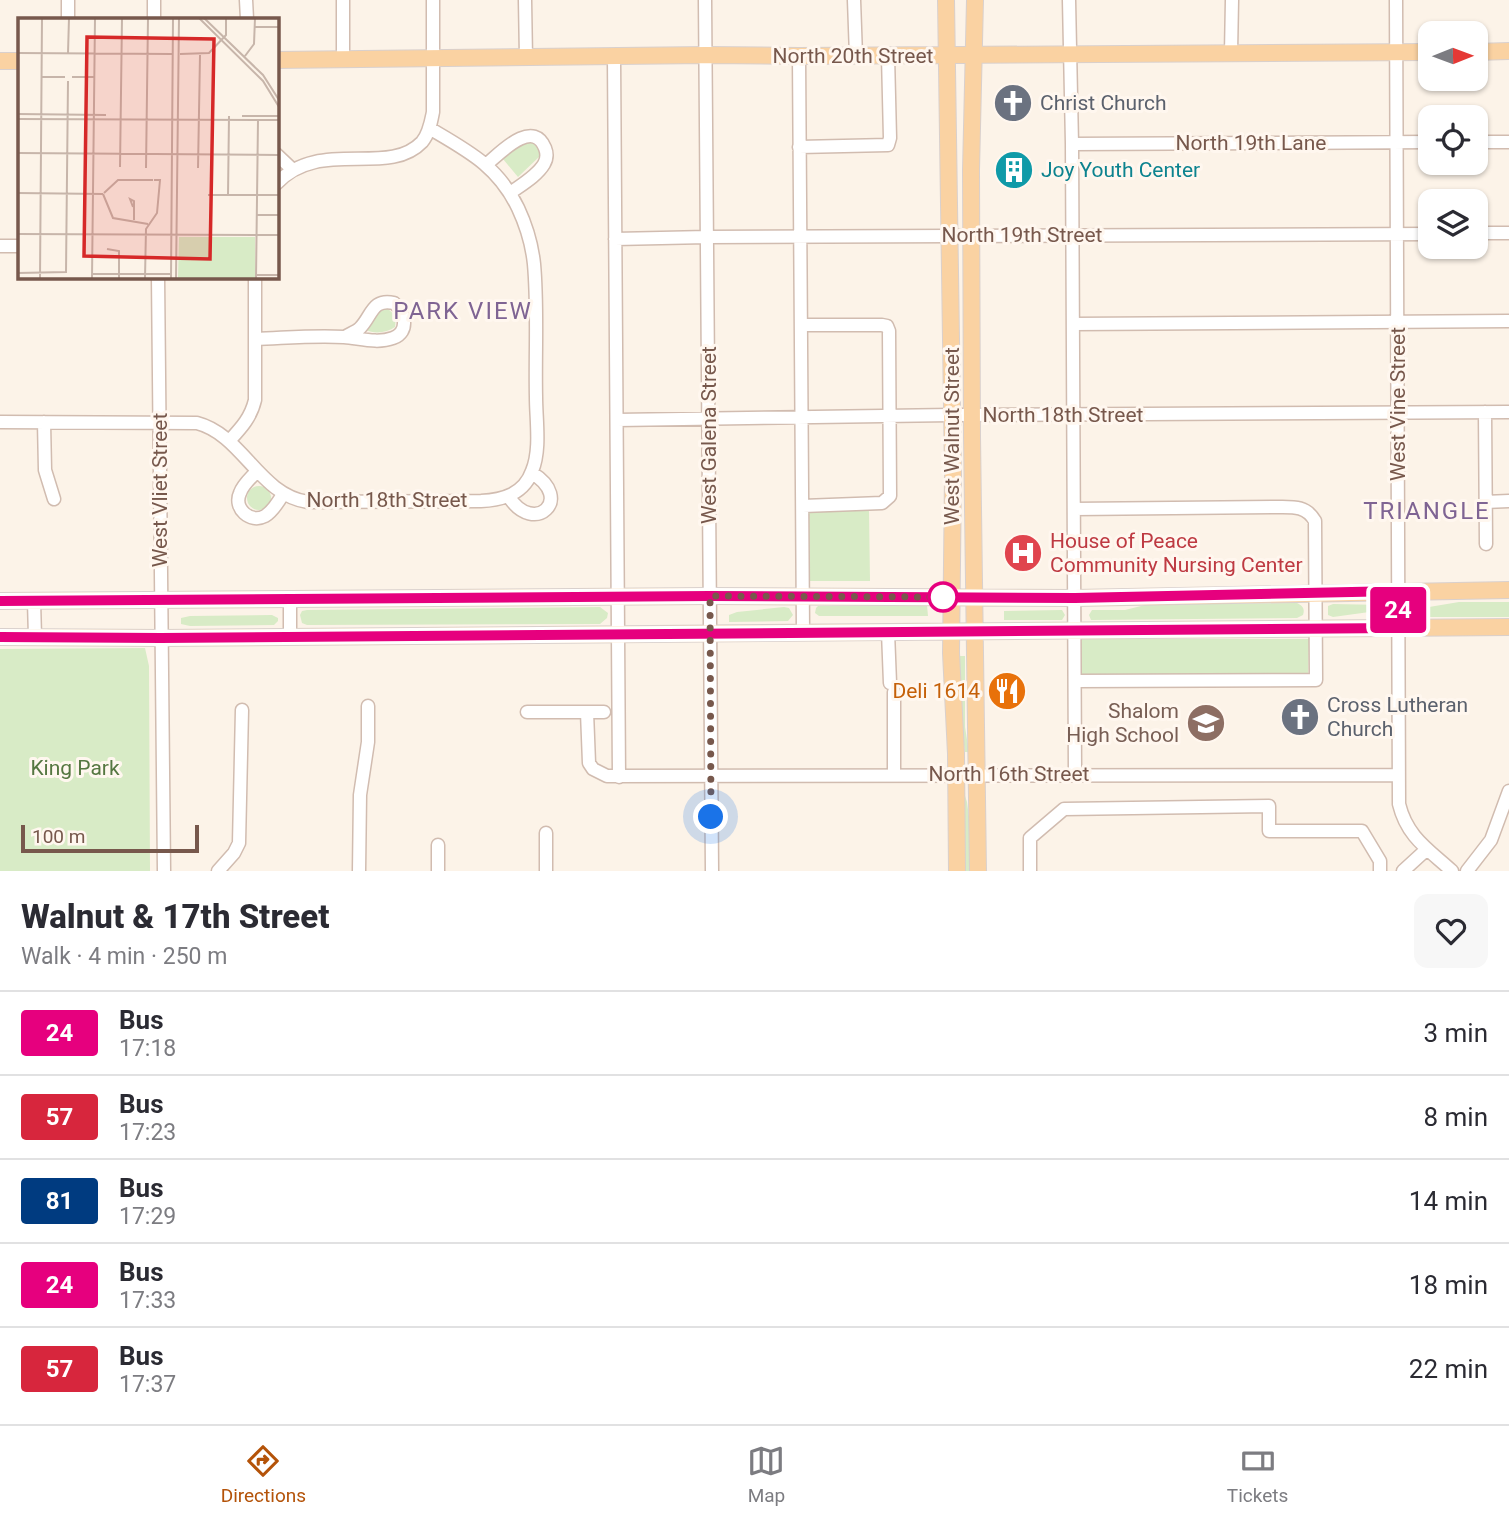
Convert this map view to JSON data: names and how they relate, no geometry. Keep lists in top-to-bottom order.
{
  "streets": {
    "main road": ["North 20th Street", "West Walnut Street"],
    "street": [
      "North 19th Lane",
      "North 19th Street",
      "West Vine Street",
      "North 18th Street",
      "West Galena Street",
      "West Vliet Street",
      "North 16th Street"
    ]
  },
  "crossings": [
    ["North 20th Street", "West Vine Street"],
    ["North 20th Street", "West Galena Street"],
    ["North 20th Street", "West Walnut Street"],
    ["North 19th Lane", "West Vine Street"],
    ["North 19th Street", "West Vine Street"],
    ["North 19th Street", "West Galena Street"],
    ["North 19th Street", "West Walnut Street"],
    ["West Vine Street", "North 18th Street"],
    ["West Vine Street", "North 16th Street"],
    ["North 18th Street", "West Galena Street"],
    ["North 18th Street", "West Walnut Street"],
    ["North 18th Street", "West Vliet Street"],
    ["West Galena Street", "North 16th Street"],
    ["West Walnut Street", "North 16th Street"]
  ],
  "districts": ["PARK VIEW", "TRIANGLE"],
  "parks": ["King Park"],
  "places": {
    "church": ["Christ Church", "Cross Lutheran Church"],
    "building": ["Joy Youth Center"],
    "hospital": ["House of Peace Community Nursing Center"],
    "restaurant": ["Deli 1614"],
    "school or university": ["Shalom High School"]
  },
  "lines": ["bus line 24"],
  "scale_bar": "100 m",
  "north": "right",
  "page": {
    "on_map": "24",
    "scale": "100 m",
    "heading": ["Walnut & 17th Street", "Walk · 4 min · 250 m"],
    "list": [
      {
        "mark": "24",
        "name": "Bus",
        "note": "17:18",
        "value": "3 min"
      },
      {
        "mark": "57",
        "name": "Bus",
        "note": "17:23",
        "value": "8 min"
      },
      {
        "mark": "81",
        "name": "Bus",
        "note": "17:29",
        "value": "14 min"
      },
      {
        "mark": "24",
        "name": "Bus",
        "note": "17:33",
        "value": "18 min"
      },
      {
        "mark": "57",
        "name": "Bus",
        "note": "17:37",
        "value": "22 min"
      }
    ],
    "tabs": ["Directions", "Map", "Tickets"]
  }
}
